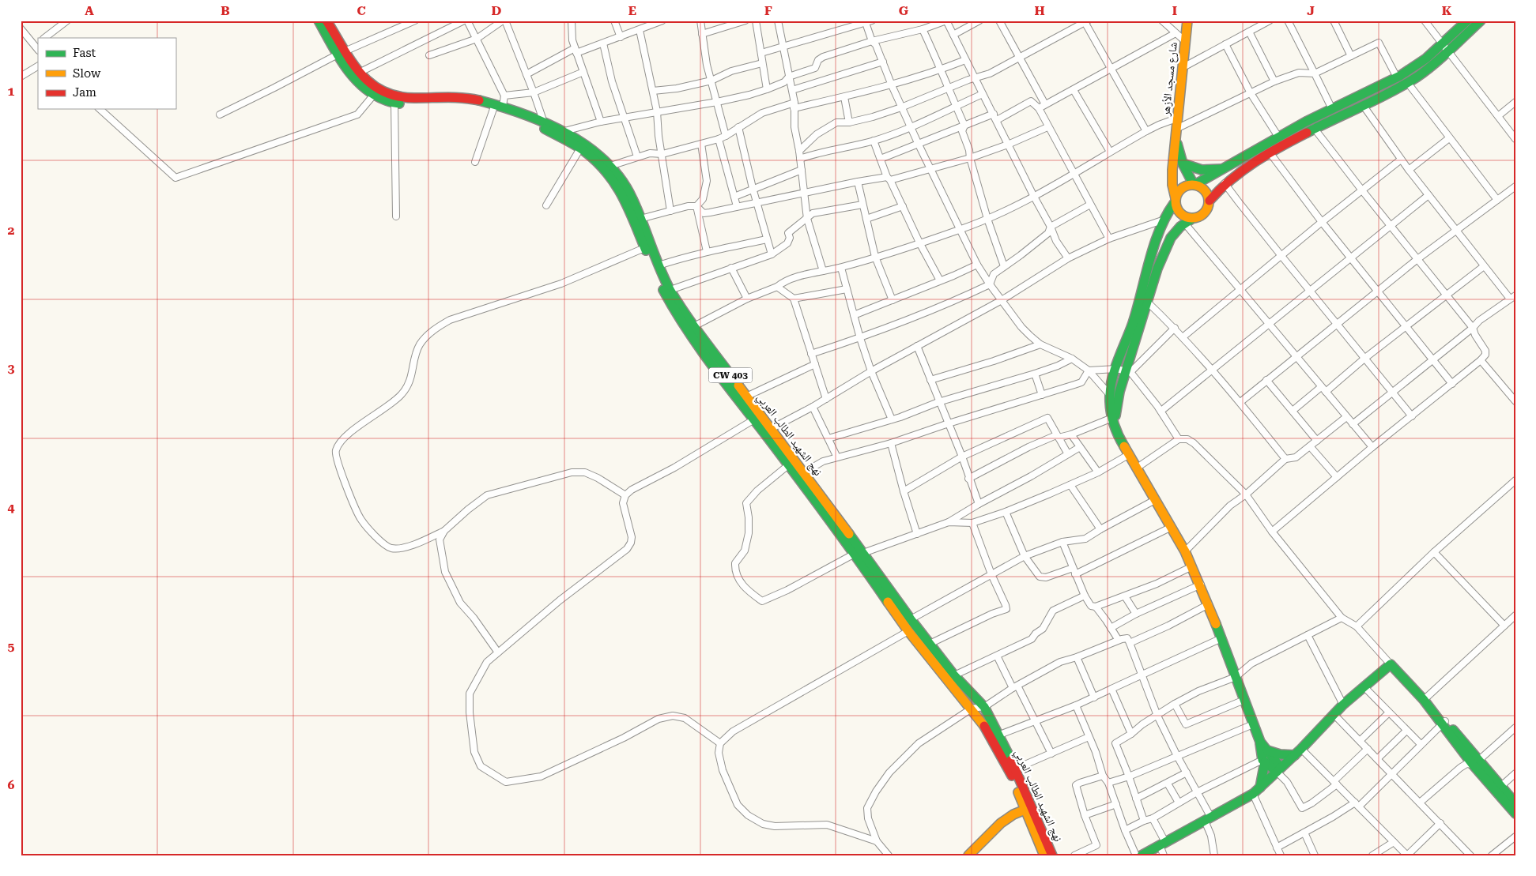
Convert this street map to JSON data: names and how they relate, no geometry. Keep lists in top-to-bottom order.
{
  "streets": {
    "main road": ["شارع مسجد الأزهر", "CW 403", "نهج الشهيد الطالب العربي"]
  },
  "legend": ["Fast", "Slow", "Jam"],
  "grid": {
    "columns": [
      "A",
      "B",
      "C",
      "D",
      "E",
      "F",
      "G",
      "H",
      "I",
      "J",
      "K"
    ],
    "rows": [
      "1",
      "2",
      "3",
      "4",
      "5",
      "6"
    ]
  }
}
